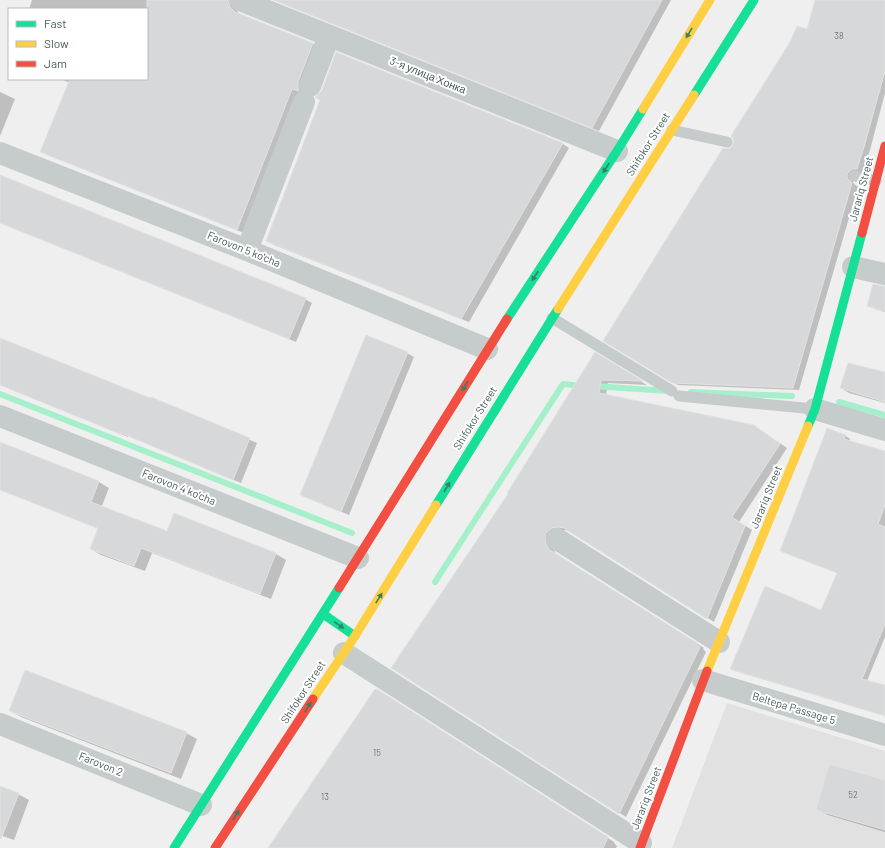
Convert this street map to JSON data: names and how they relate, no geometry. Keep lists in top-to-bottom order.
{
  "streets": {
    "main road": ["Shifokor Street", "Jarariq Street"],
    "street": [
      "3-я улица Хонка",
      "Farovon 5 ko'cha",
      "Farovon 4 ko'cha",
      "Beltepa Passage 5",
      "Farovon 2"
    ]
  },
  "crossings": [
    ["3-я улица Хонка", "Shifokor Street"],
    ["Shifokor Street", "Farovon 5 ko'cha"],
    ["Shifokor Street", "Farovon 4 ko'cha"],
    ["Shifokor Street", "Farovon 2"],
    ["Jarariq Street", "Beltepa Passage 5"]
  ],
  "house_numbers": [
    "38",
    "15",
    "52",
    "13"
  ],
  "legend": ["Fast", "Slow", "Jam"]
}
